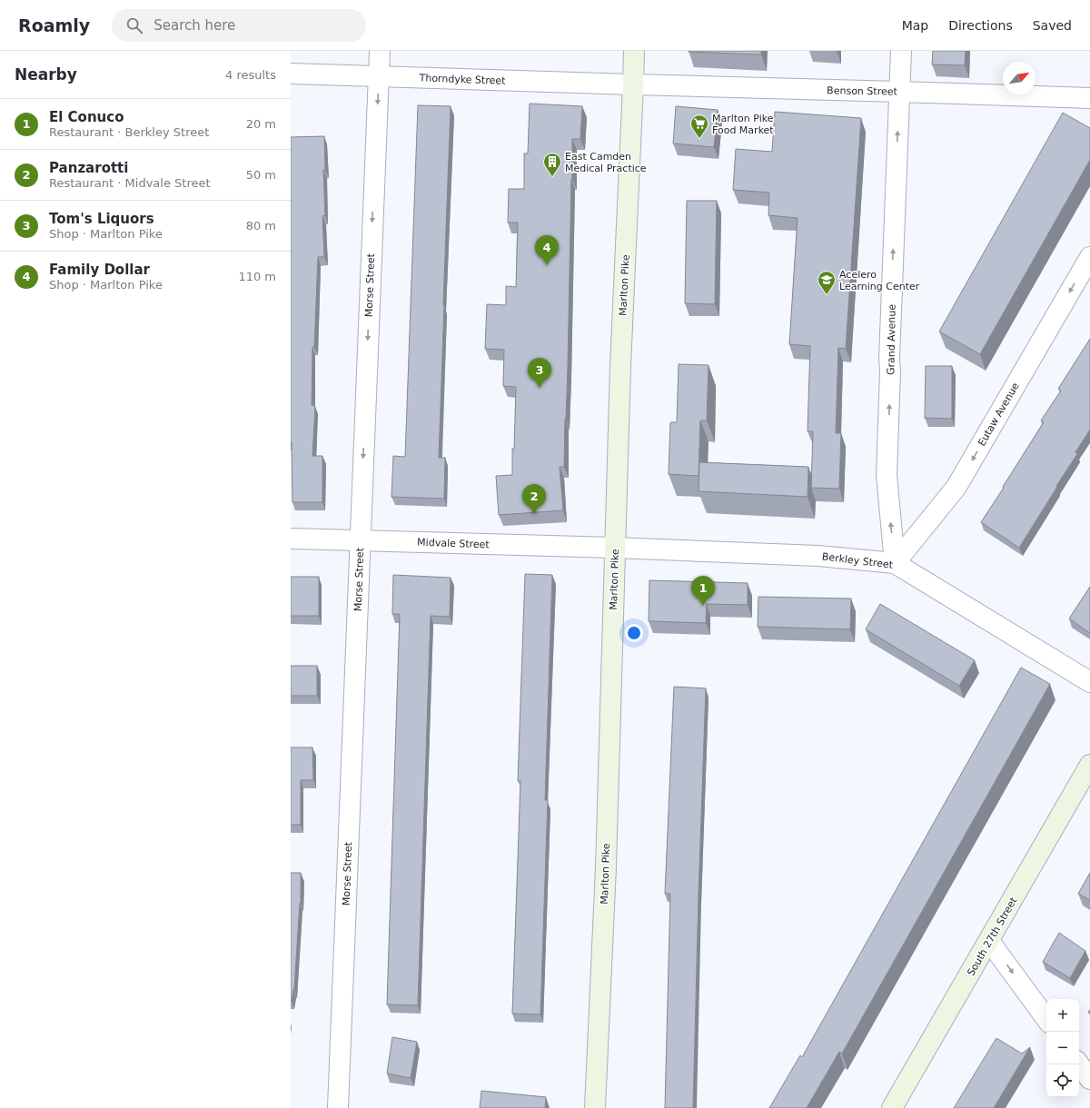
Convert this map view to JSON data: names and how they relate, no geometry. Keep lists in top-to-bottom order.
{
  "streets": {
    "main road": ["Marlton Pike", "South 27th Street"],
    "street": [
      "Thorndyke Street",
      "Benson Street",
      "Morse Street",
      "Grand Avenue",
      "Eutaw Avenue",
      "Midvale Street",
      "Berkley Street"
    ]
  },
  "crossings": [
    ["Thorndyke Street", "Benson Street"],
    ["Thorndyke Street", "Morse Street"],
    ["Thorndyke Street", "Marlton Pike"],
    ["Benson Street", "Marlton Pike"],
    ["Benson Street", "Grand Avenue"],
    ["Morse Street", "Midvale Street"],
    ["Marlton Pike", "Midvale Street"],
    ["Marlton Pike", "Berkley Street"],
    ["Grand Avenue", "Eutaw Avenue"],
    ["Grand Avenue", "Berkley Street"],
    ["Eutaw Avenue", "Berkley Street"],
    ["Midvale Street", "Berkley Street"]
  ],
  "one_way": ["Morse Street", "Grand Avenue", "Eutaw Avenue"],
  "places": {
    "supermarket": ["Marlton Pike Food Market"],
    "building": ["East Camden Medical Practice"],
    "school or university": ["Acelero Learning Center"]
  },
  "north": "top right",
  "page": {
    "header": "Roamly",
    "search": "Search here",
    "nav": ["Map", "Directions", "Saved"],
    "heading": ["Nearby", "4 results"],
    "list": [
      {
        "mark": "1",
        "name": "El Conuco",
        "note": "Restaurant · Berkley Street",
        "value": "20 m"
      },
      {
        "mark": "2",
        "name": "Panzarotti",
        "note": "Restaurant · Midvale Street",
        "value": "50 m"
      },
      {
        "mark": "3",
        "name": "Tom's Liquors",
        "note": "Shop · Marlton Pike",
        "value": "80 m"
      },
      {
        "mark": "4",
        "name": "Family Dollar",
        "note": "Shop · Marlton Pike",
        "value": "110 m"
      }
    ],
    "pins": [
      "4",
      "3",
      "2",
      "1"
    ],
    "map_buttons": ["+", "−"]
  }
}
